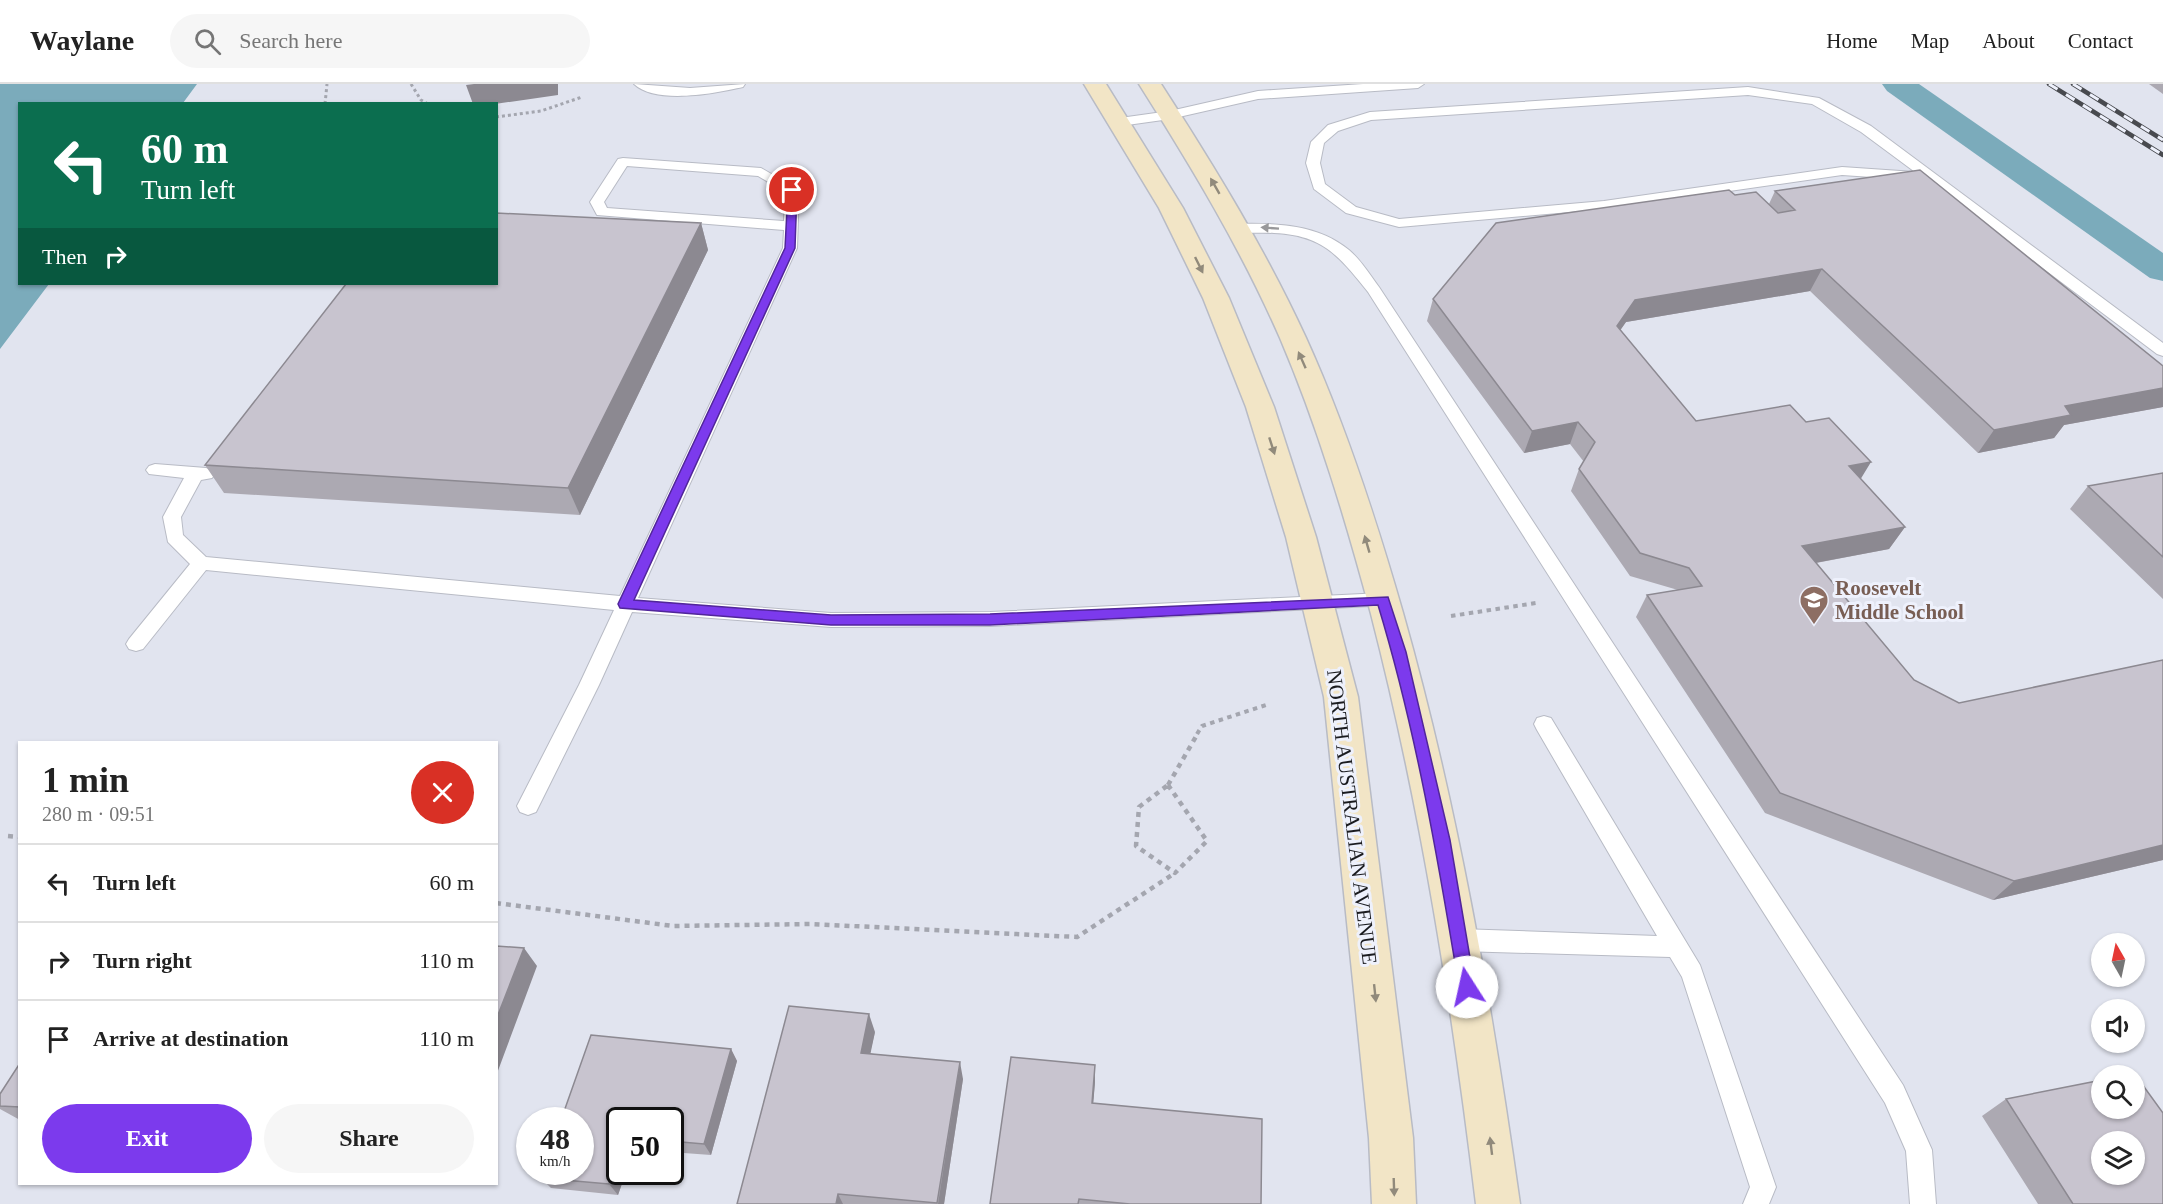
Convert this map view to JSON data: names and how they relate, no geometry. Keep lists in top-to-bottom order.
{
  "streets": {
    "main road": ["NORTH AUSTRALIAN AVENUE"]
  },
  "places": {
    "school or university": ["Roosevelt Middle School"]
  },
  "north": "top",
  "page": {
    "header": "Waylane",
    "search": "Search here",
    "nav": [
      "Home",
      "Map",
      "About",
      "Contact"
    ],
    "turn": ["60 m", "Turn left"],
    "then": "Then",
    "heading": ["1 min", "280 m · 09:51"],
    "list": [
      {
        "name": "Turn left",
        "value": "60 m"
      },
      {
        "name": "Turn right",
        "value": "110 m"
      },
      {
        "name": "Arrive at destination",
        "value": "110 m"
      }
    ],
    "buttons": ["Exit", "Share"],
    "speed": "48 km/h",
    "limit": "50"
  }
}
